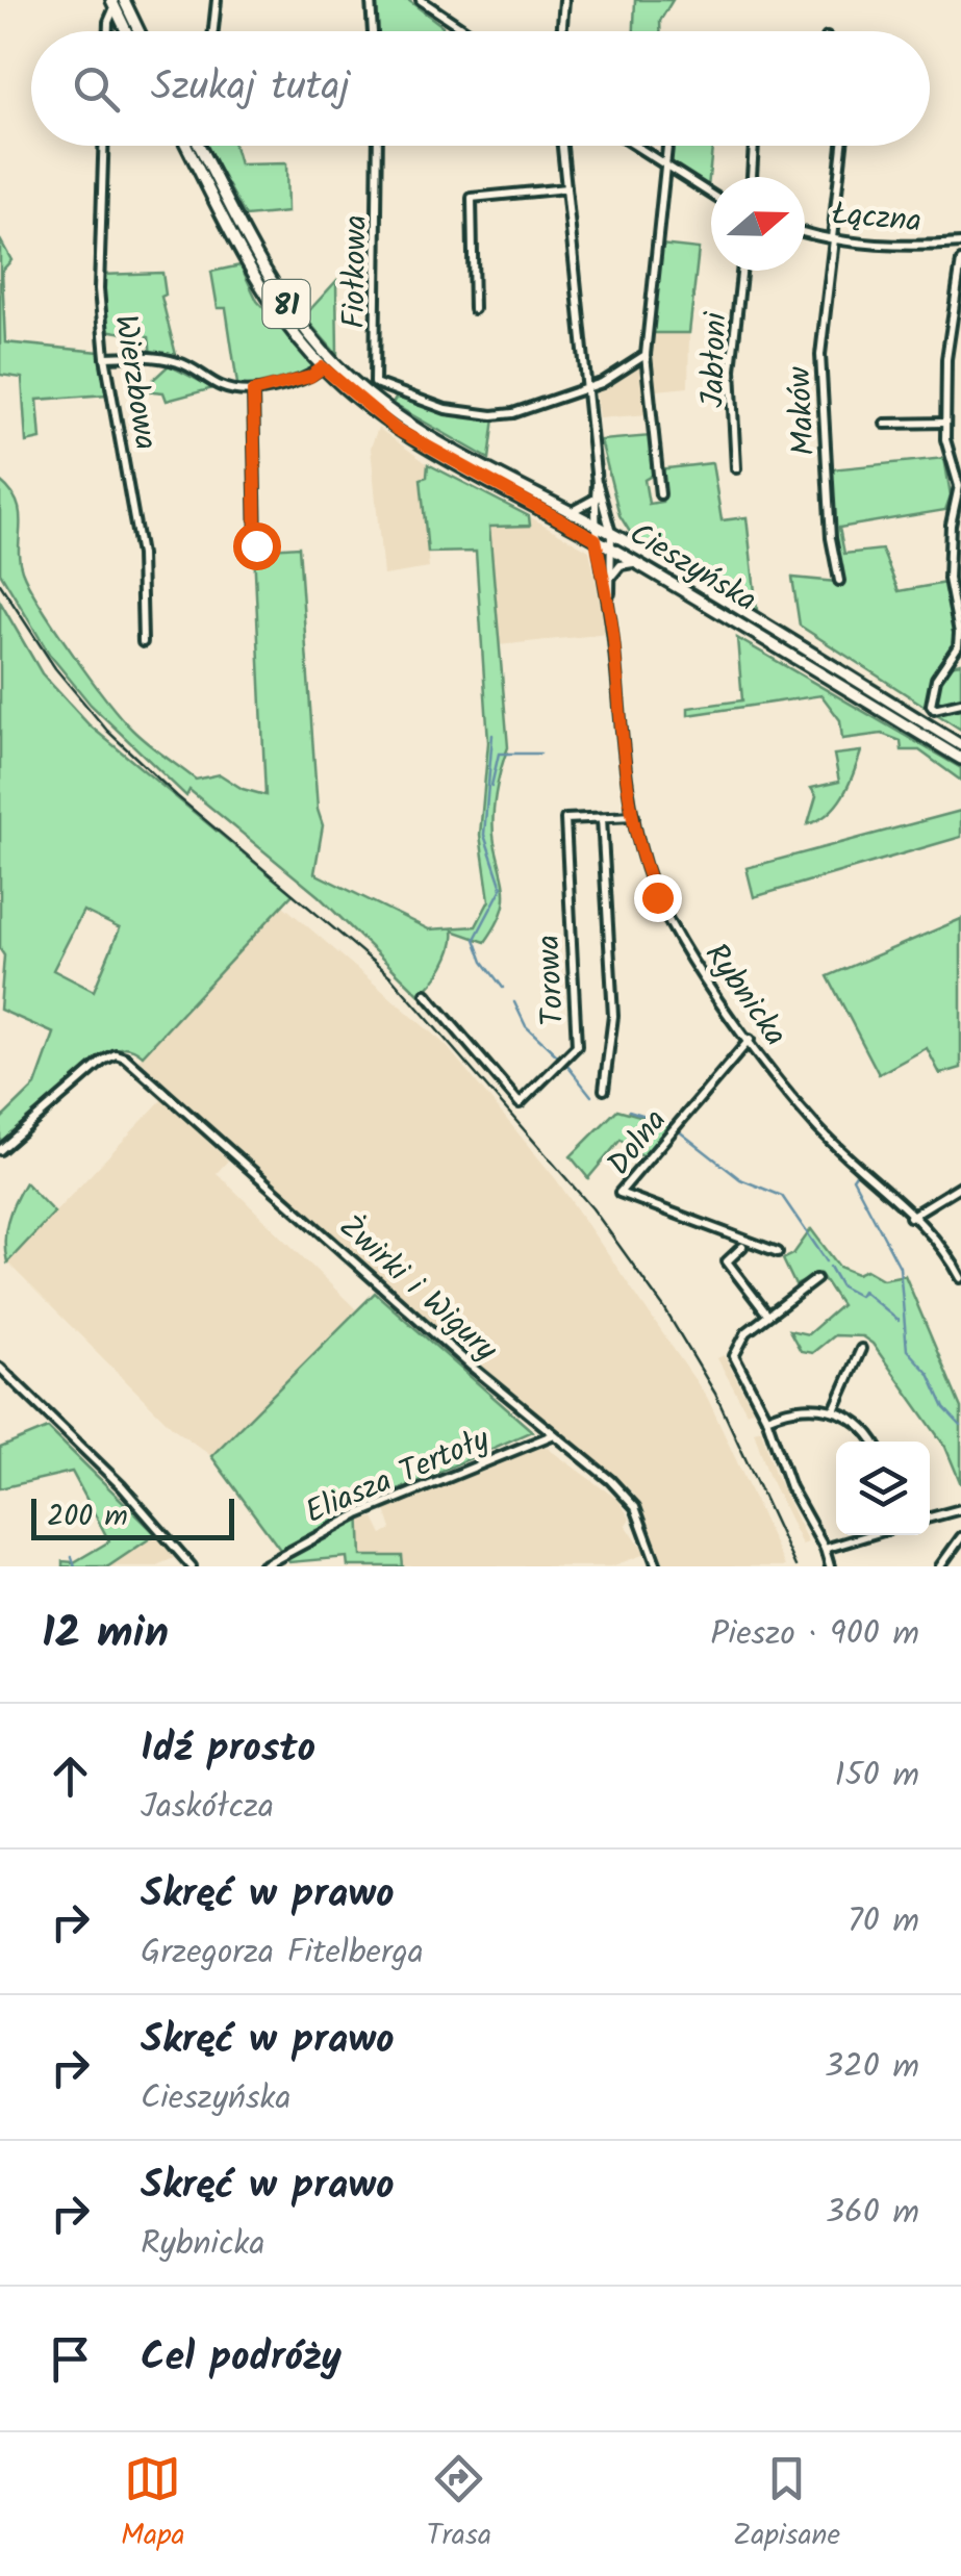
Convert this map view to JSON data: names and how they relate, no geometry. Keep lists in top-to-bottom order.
{
  "streets": {
    "main road": ["81", "Cieszyńska"],
    "street": [
      "Łączna",
      "Fiołkowa",
      "Jabłoni",
      "Wierzbowa",
      "Maków",
      "Torowa",
      "Rybnicka",
      "Dolna",
      "Żwirki i Wigury",
      "Eliasza Tertoły"
    ]
  },
  "crossings": [
    ["Łączna", "Maków"],
    ["Cieszyńska", "Rybnicka"],
    ["Torowa", "Rybnicka"],
    ["Rybnicka", "Dolna"],
    ["Żwirki i Wigury", "Eliasza Tertoły"]
  ],
  "scale_bar": "200 m",
  "north": "right",
  "page": {
    "search": "Szukaj tutaj",
    "scale": "200 m",
    "heading": ["12 min", "Pieszo · 900 m"],
    "list": [
      ["Idź prosto", "Jaskółcza", "150 m"],
      ["Skręć w prawo", "Grzegorza Fitelberga", "70 m"],
      ["Skręć w prawo", "Cieszyńska", "320 m"],
      ["Skręć w prawo", "Rybnicka", "360 m"],
      "Cel podróży"
    ],
    "nav": ["Mapa", "Trasa", "Zapisane"]
  }
}
